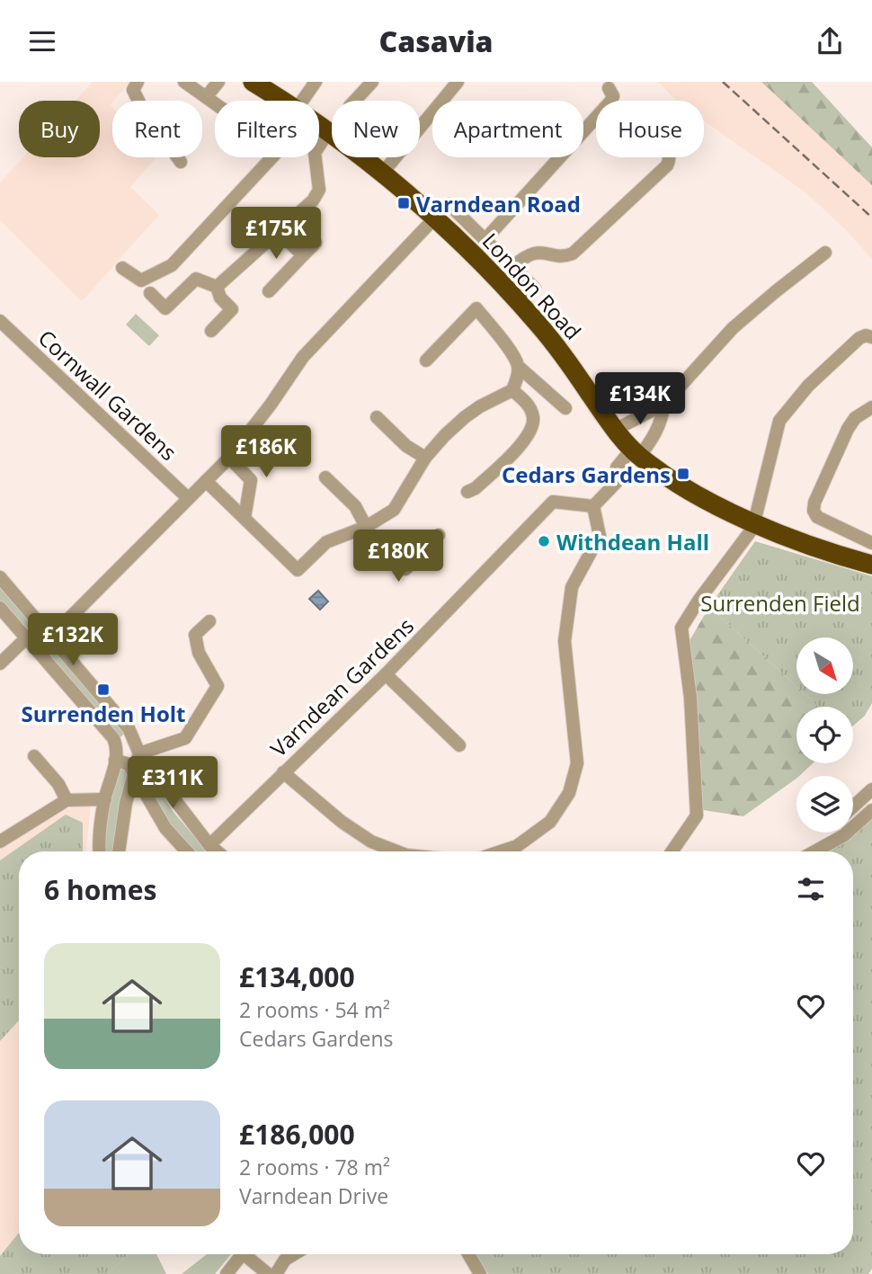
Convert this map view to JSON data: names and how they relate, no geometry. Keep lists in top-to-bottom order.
{
  "streets": {
    "highway": ["London Road"],
    "street": ["Cornwall Gardens", "Varndean Gardens"]
  },
  "parks": ["Surrenden Field"],
  "places": {
    "transit": ["Varndean Road", "Cedars Gardens", "Surrenden Holt"],
    "other": ["Withdean Hall"]
  },
  "north": "bottom right",
  "page": {
    "header": "Casavia",
    "chip": [
      "Buy",
      "Rent",
      "Filters",
      "New",
      "Apartment",
      "House"
    ],
    "price": [
      "£175K",
      "£134K",
      "£186K",
      "£180K",
      "£132K",
      "£311K"
    ],
    "heading": "6 homes",
    "list": [
      {
        "name": "£134,000",
        "note": "2 rooms · 54 m² · Cedars Gardens"
      },
      {
        "name": "£186,000",
        "note": "2 rooms · 78 m² · Varndean Drive"
      }
    ]
  }
}
